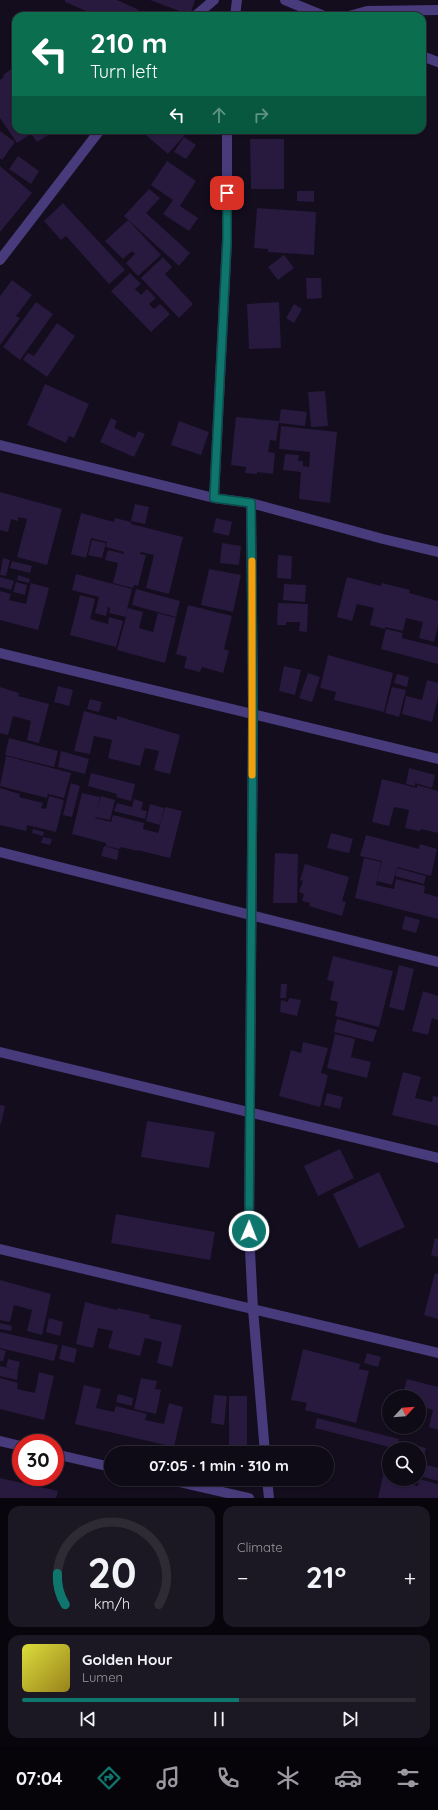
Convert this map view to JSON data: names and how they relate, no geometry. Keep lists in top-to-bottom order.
{
  "north": "top right",
  "page": {
    "turn": ["210 m", "Turn left"],
    "limit": "30",
    "trip": "07:05 · 1 min · 310 m",
    "tile": "Climate",
    "heat": ["−", "21°", "+"],
    "song": ["Golden Hour", "Lumen"],
    "tabs": "07:04",
    "gauge": ["20", "km/h"]
  }
}
